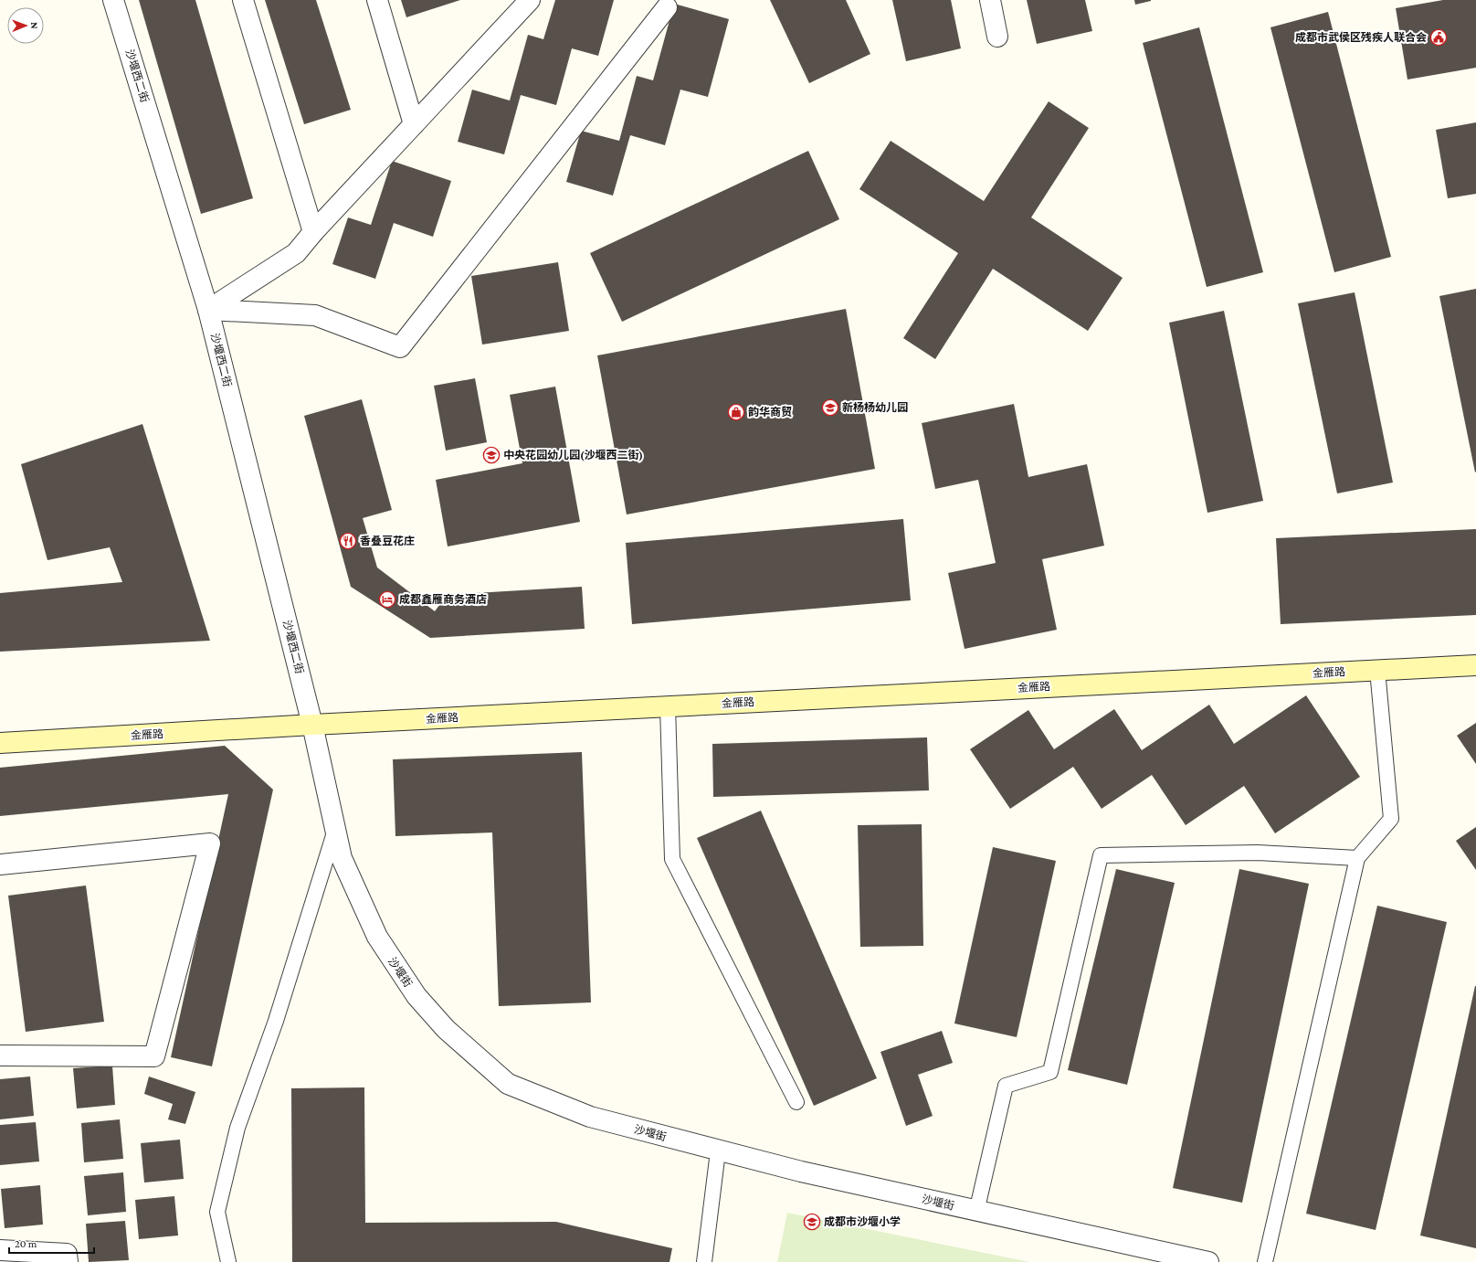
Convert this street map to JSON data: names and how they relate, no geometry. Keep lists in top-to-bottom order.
{
  "streets": {
    "street": ["沙堰西二街", "金雁路", "沙堰街"]
  },
  "crossings": [
    ["沙堰西二街", "金雁路"],
    ["沙堰西二街", "沙堰街"],
    ["金雁路", "沙堰街"]
  ],
  "places": {
    "public building": ["成都市武侯区残疾人联合会"],
    "school or university": ["新杨杨幼儿园", "中央花园幼儿园(沙堰西二街)", "成都市沙堰小学"],
    "shop": ["韵华商贸"],
    "restaurant": ["香叠豆花庄"],
    "hotel": ["成都鑫雁商务酒店"]
  },
  "scale_bar": "20 m",
  "north": "right"
}
